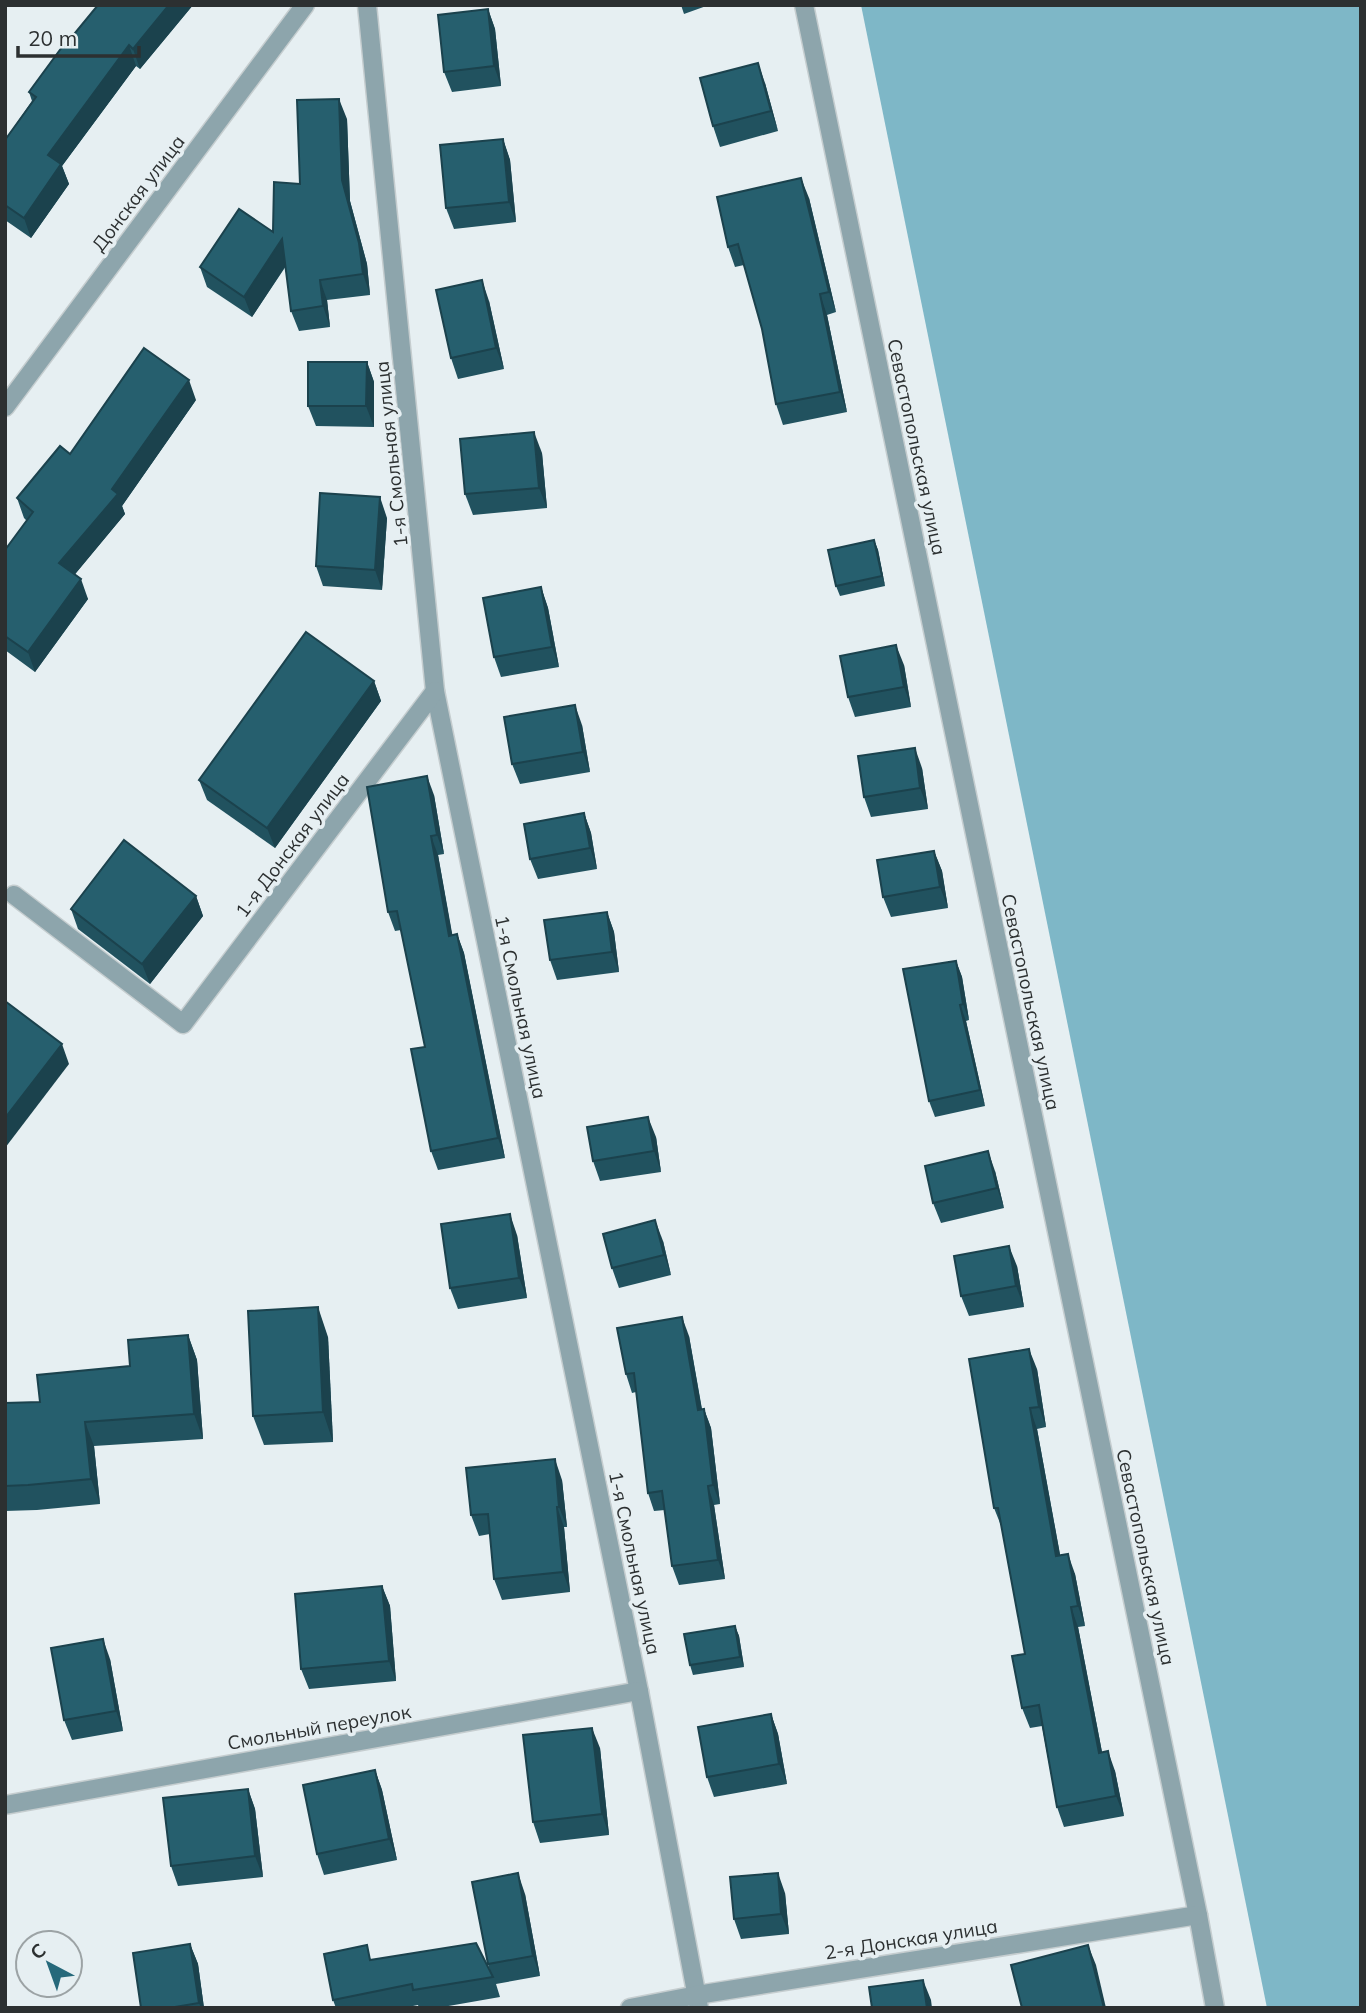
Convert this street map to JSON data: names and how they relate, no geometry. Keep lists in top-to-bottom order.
{
  "streets": {
    "street": [
      "Донская улица",
      "Севастопольская улица",
      "1-я Смольная улица",
      "1-я Донская улица",
      "Смольный переулок",
      "2-я Донская улица"
    ]
  },
  "crossings": [
    ["Севастопольская улица", "2-я Донская улица"],
    ["1-я Смольная улица", "1-я Донская улица"],
    ["1-я Смольная улица", "Смольный переулок"],
    ["1-я Смольная улица", "2-я Донская улица"]
  ],
  "scale_bar": "20 m",
  "north": "top left"
}
